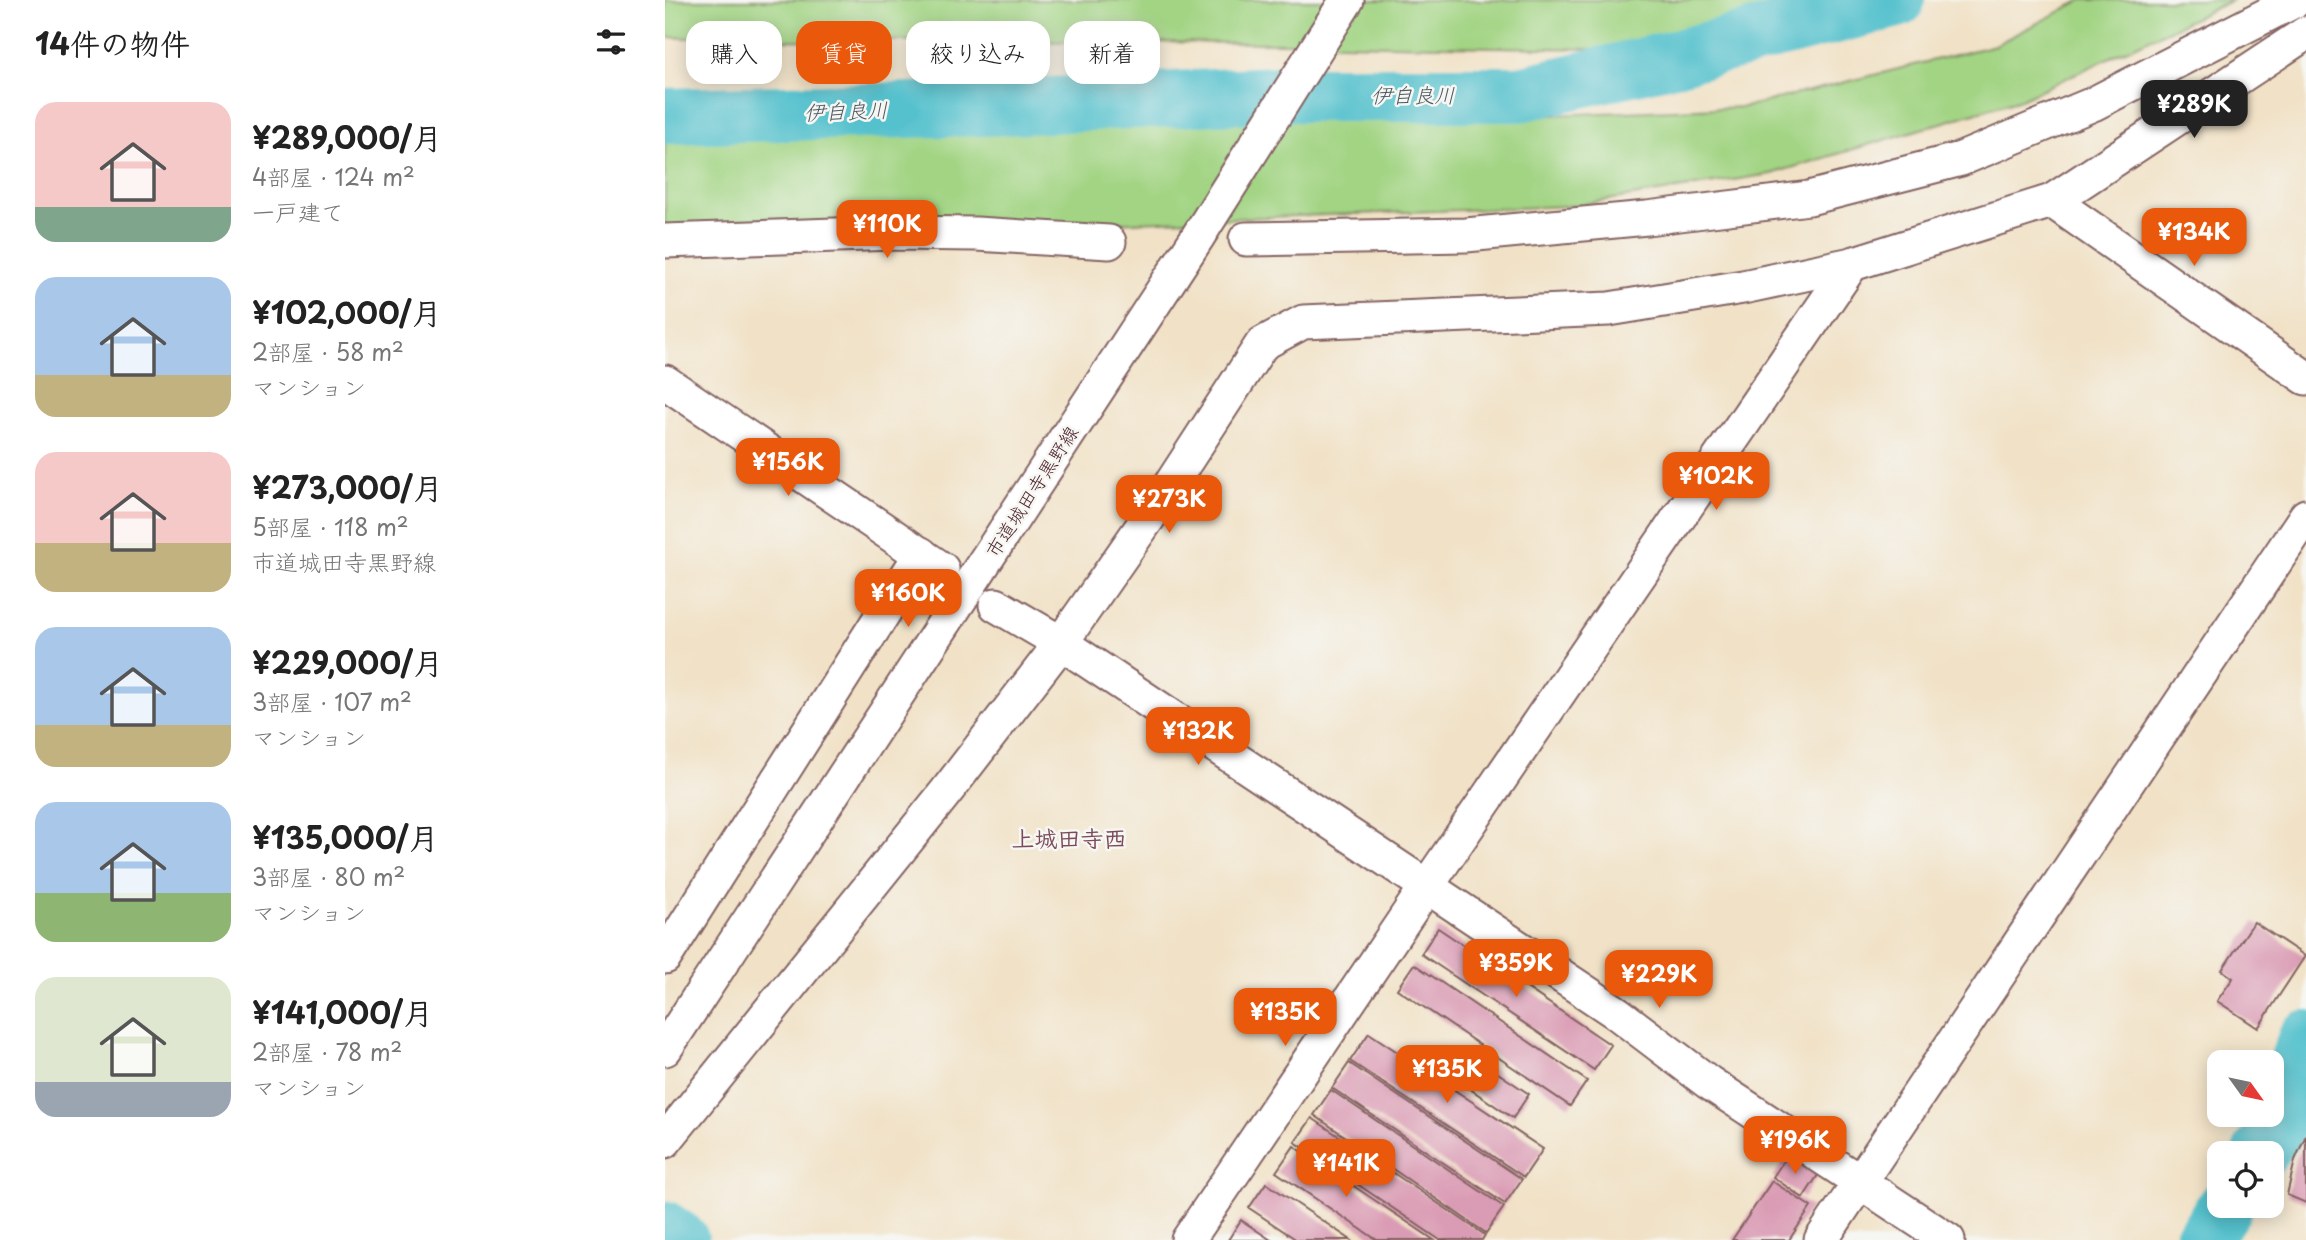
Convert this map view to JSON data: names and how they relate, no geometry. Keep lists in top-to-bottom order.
{
  "streets": {
    "street": ["市道城田寺黒野線"]
  },
  "districts": ["上城田寺西"],
  "water": ["伊自良川"],
  "north": "bottom right",
  "page": {
    "heading": "14件の物件",
    "chip": [
      "購入",
      "賃貸",
      "絞り込み",
      "新着"
    ],
    "price": [
      "¥289K",
      "¥110K",
      "¥134K",
      "¥156K",
      "¥102K",
      "¥273K",
      "¥160K",
      "¥132K",
      "¥359K",
      "¥229K",
      "¥135K",
      "¥135K",
      "¥196K",
      "¥141K"
    ],
    "list": [
      {
        "name": "¥289,000/月",
        "note": "4部屋 · 124 m² · 一戸建て"
      },
      {
        "name": "¥102,000/月",
        "note": "2部屋 · 58 m² · マンション"
      },
      {
        "name": "¥273,000/月",
        "note": "5部屋 · 118 m² · 市道城田寺黒野線"
      },
      {
        "name": "¥229,000/月",
        "note": "3部屋 · 107 m² · マンション"
      },
      {
        "name": "¥135,000/月",
        "note": "3部屋 · 80 m² · マンション"
      },
      {
        "name": "¥141,000/月",
        "note": "2部屋 · 78 m² · マンション"
      }
    ]
  }
}
